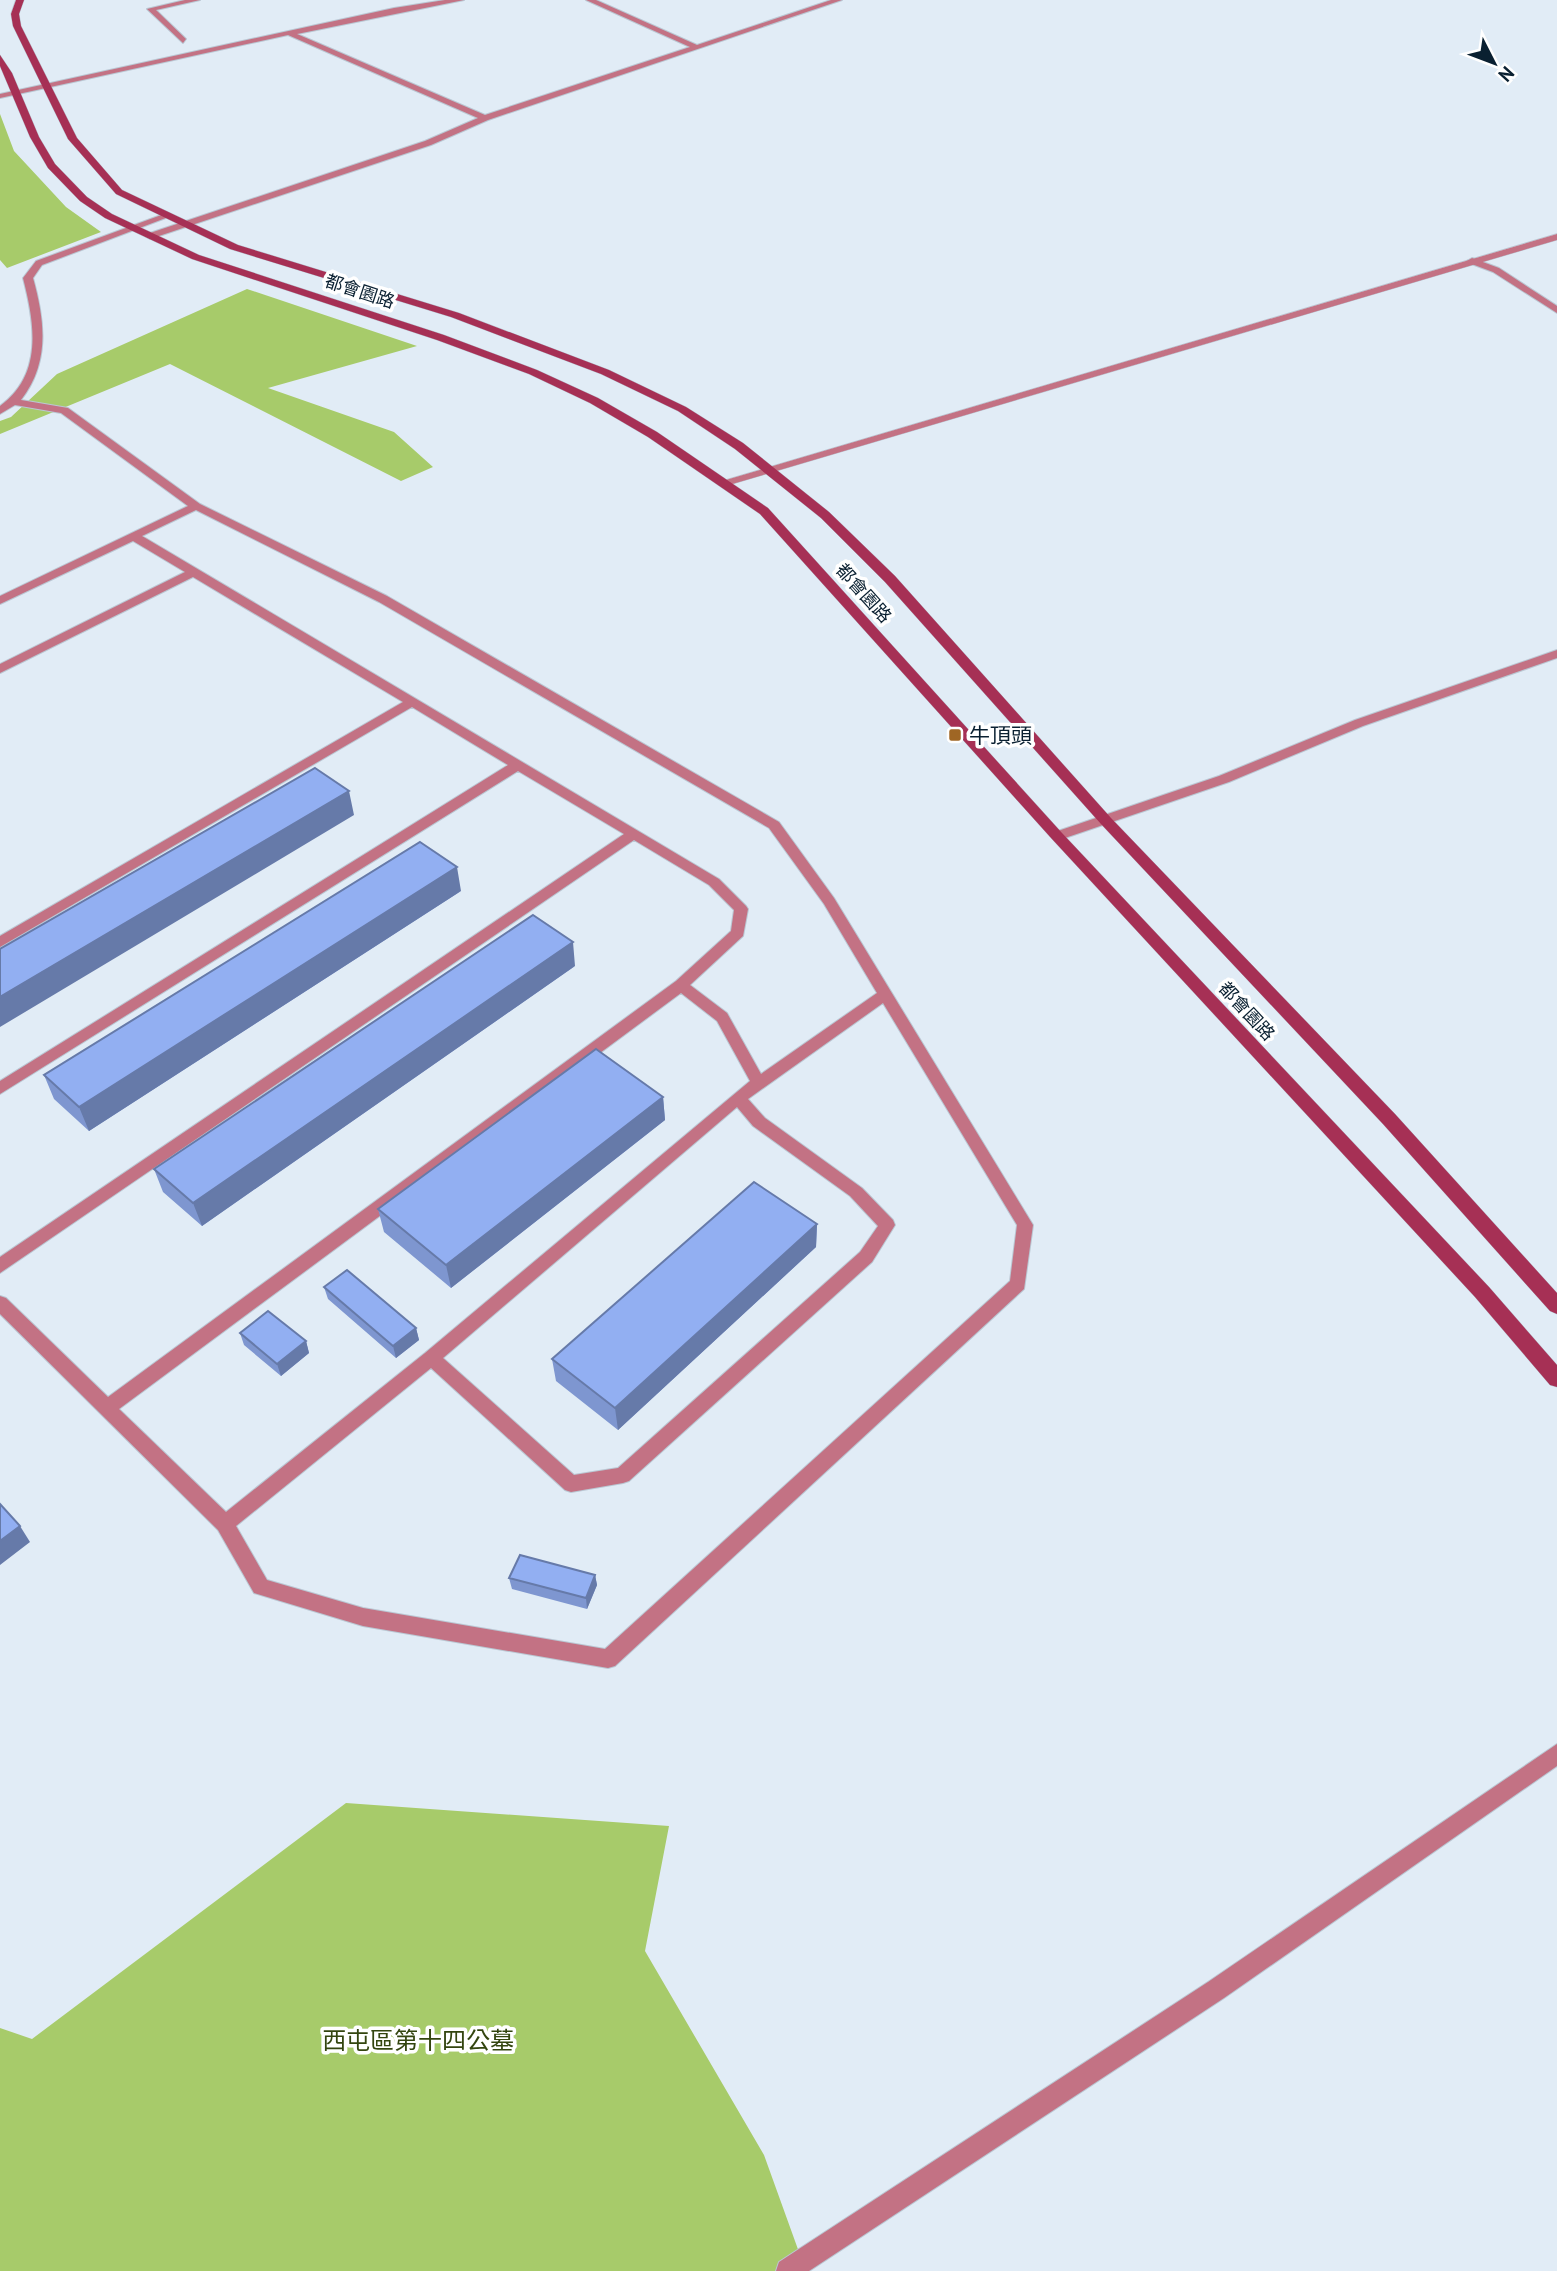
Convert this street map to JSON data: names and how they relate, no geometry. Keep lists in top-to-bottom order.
{
  "streets": {
    "street": ["都會園路"]
  },
  "parks": ["西屯區第十四公墓"],
  "places": {
    "transit": ["牛頂頭"]
  },
  "north": "bottom right"
}
